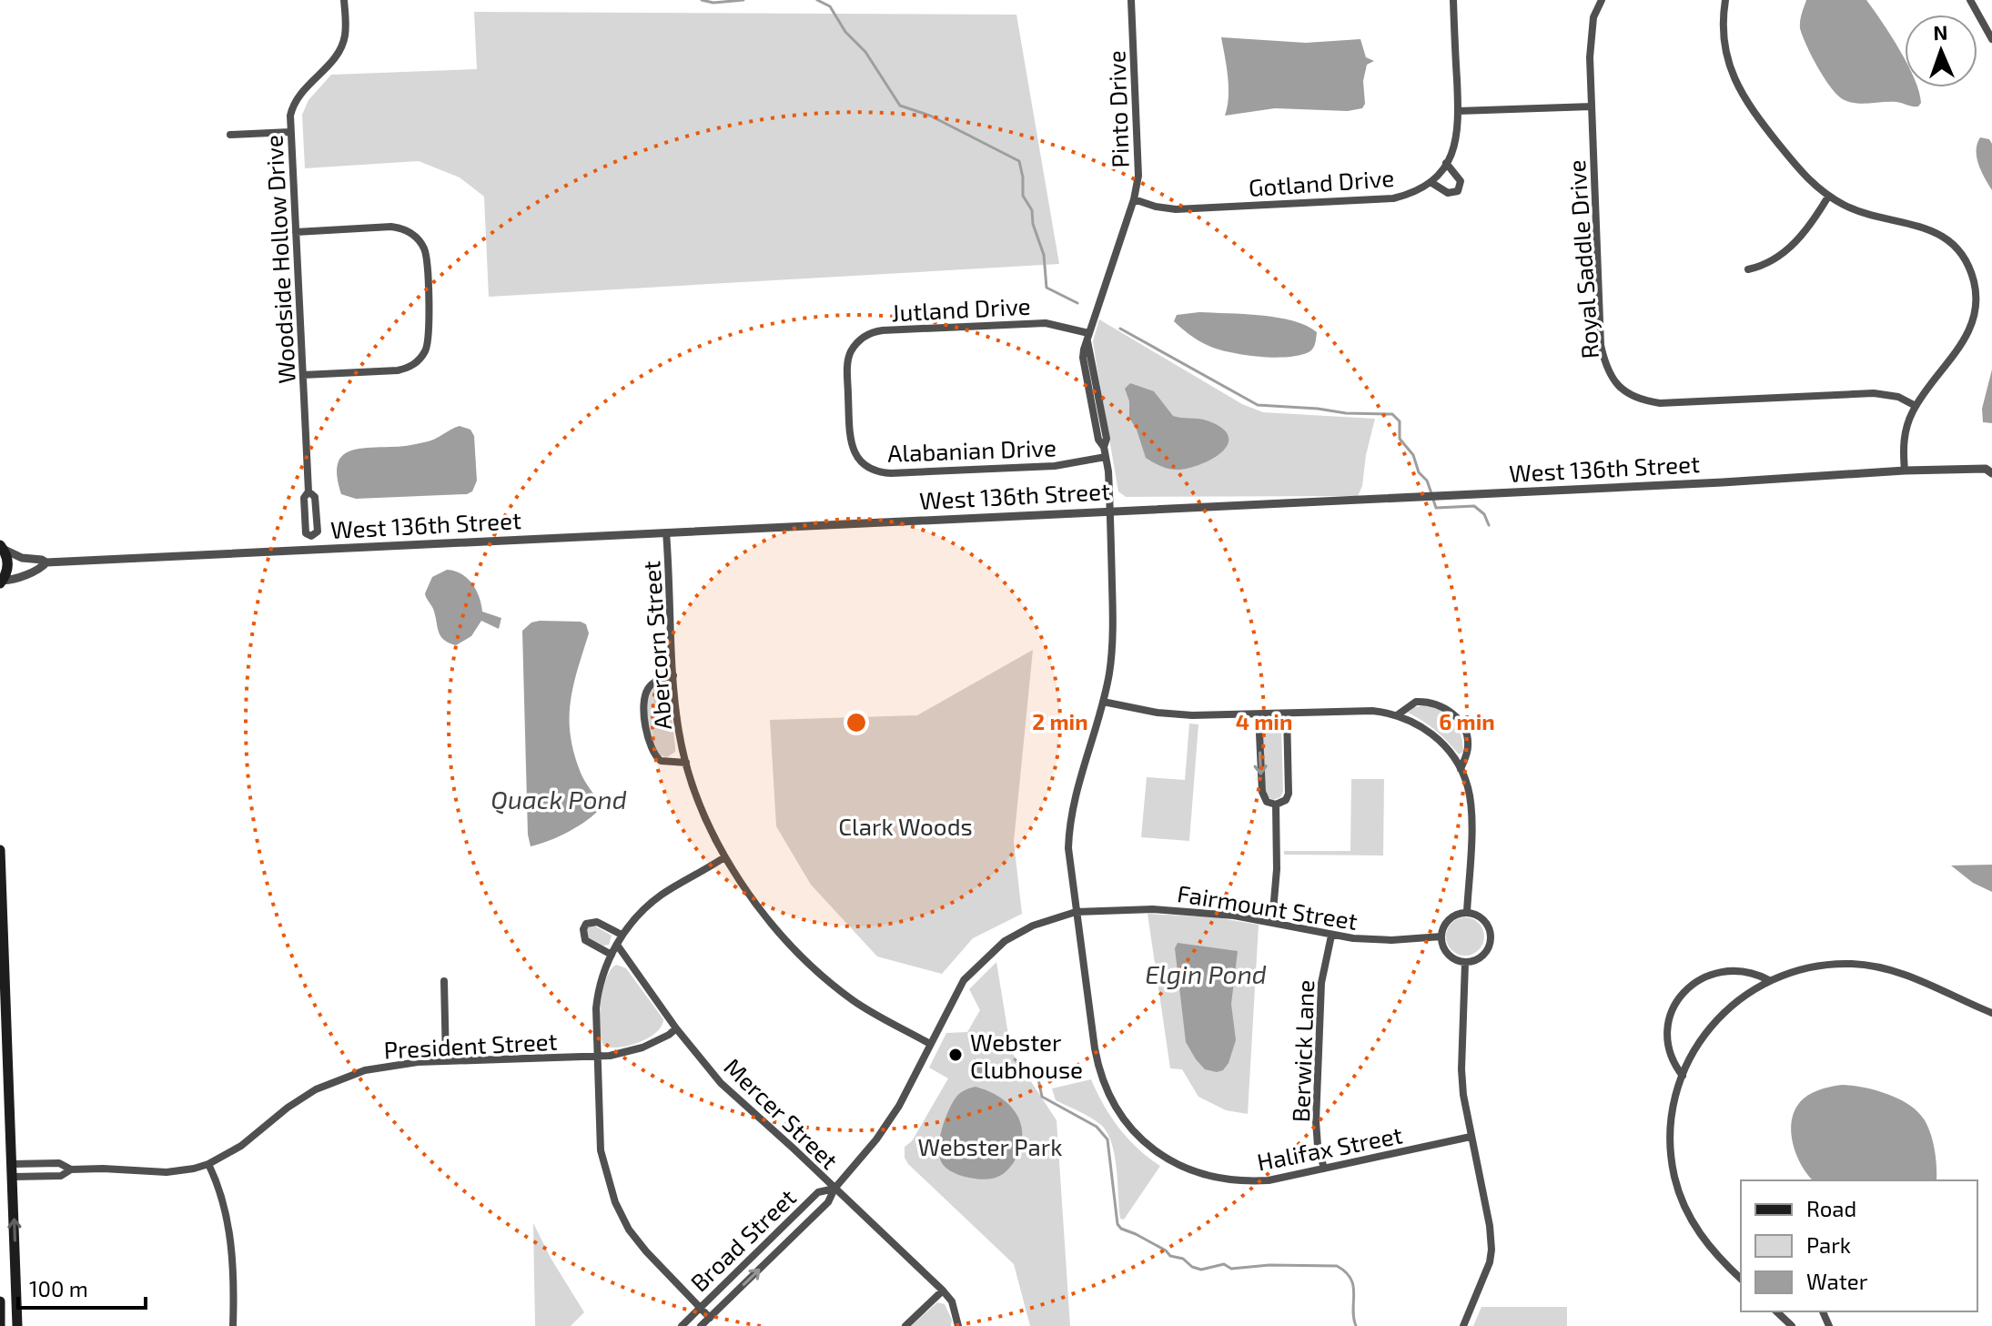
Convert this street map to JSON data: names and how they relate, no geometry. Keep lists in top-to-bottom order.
{
  "streets": {
    "street": [
      "Pinto Drive",
      "Gotland Drive",
      "Woodside Hollow Drive",
      "Royal Saddle Drive",
      "Jutland Drive",
      "Alabanian Drive",
      "West 136th Street",
      "Abercorn Street",
      "Fairmount Street",
      "President Street",
      "Berwick Lane",
      "Mercer Street",
      "Halifax Street",
      "Broad Street"
    ]
  },
  "crossings": [
    ["Pinto Drive", "Gotland Drive"],
    ["Pinto Drive", "Jutland Drive"],
    ["Pinto Drive", "Alabanian Drive"],
    ["Pinto Drive", "West 136th Street"],
    ["Pinto Drive", "Halifax Street"],
    ["Woodside Hollow Drive", "West 136th Street"],
    ["Jutland Drive", "Alabanian Drive"],
    ["West 136th Street", "Abercorn Street"],
    ["Abercorn Street", "Fairmount Street"],
    ["Abercorn Street", "Broad Street"],
    ["Fairmount Street", "Berwick Lane"],
    ["Fairmount Street", "Halifax Street"],
    ["Fairmount Street", "Broad Street"],
    ["President Street", "Mercer Street"],
    ["Berwick Lane", "Halifax Street"],
    ["Mercer Street", "Broad Street"]
  ],
  "water": ["Quack Pond", "Elgin Pond"],
  "parks": ["Clark Woods", "Webster Park"],
  "places": ["Webster Clubhouse"],
  "legend": ["Road", "Park", "Water"],
  "scale_bar": "100 m",
  "north": "top",
  "rings": ["2 min", "4 min", "6 min"]
}
